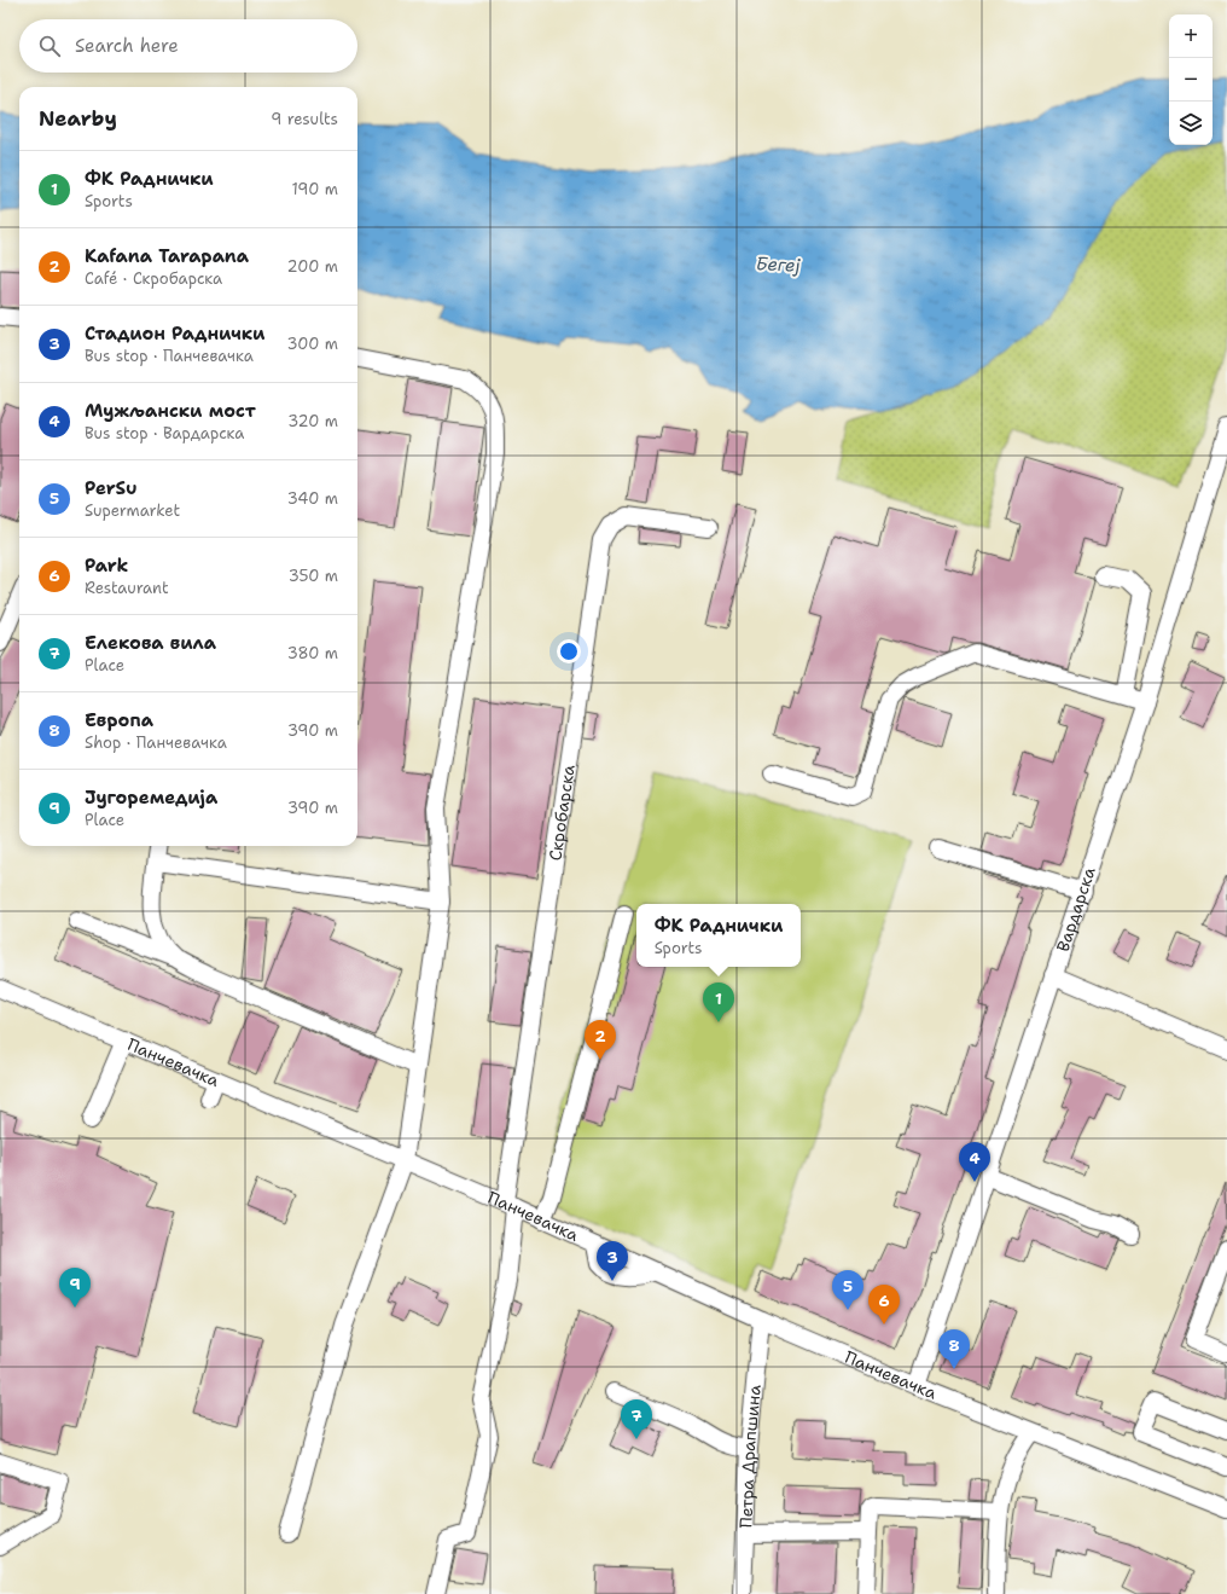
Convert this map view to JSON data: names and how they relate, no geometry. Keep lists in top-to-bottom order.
{
  "streets": {
    "street": [
      "Скробарска",
      "Вардарска",
      "Панчевачка",
      "Петра Драпшина"
    ]
  },
  "crossings": [
    ["Скробарска", "Панчевачка"],
    ["Вардарска", "Панчевачка"],
    ["Панчевачка", "Петра Драпшина"]
  ],
  "water": ["Бегеј"],
  "page": {
    "map_buttons": ["+", "−"],
    "search": "Search here",
    "heading": ["Nearby", "9 results"],
    "list": [
      {
        "mark": "1",
        "name": "ФК Раднички",
        "note": "Sports",
        "value": "190 m"
      },
      {
        "mark": "2",
        "name": "Kafana Tarapana",
        "note": "Café · Скробарска",
        "value": "200 m"
      },
      {
        "mark": "3",
        "name": "Стадион Раднички",
        "note": "Bus stop · Панчевачка",
        "value": "300 m"
      },
      {
        "mark": "4",
        "name": "Мужљански мост",
        "note": "Bus stop · Вардарска",
        "value": "320 m"
      },
      {
        "mark": "5",
        "name": "PerSu",
        "note": "Supermarket",
        "value": "340 m"
      },
      {
        "mark": "6",
        "name": "Park",
        "note": "Restaurant",
        "value": "350 m"
      },
      {
        "mark": "7",
        "name": "Елекова вила",
        "note": "Place",
        "value": "380 m"
      },
      {
        "mark": "8",
        "name": "Европа",
        "note": "Shop · Панчевачка",
        "value": "390 m"
      },
      {
        "mark": "9",
        "name": "Југоремедија",
        "note": "Place",
        "value": "390 m"
      }
    ],
    "popup": ["ФК Раднички", "Sports"],
    "pins": [
      "1",
      "2",
      "4",
      "3",
      "9",
      "5",
      "6",
      "8",
      "7"
    ]
  }
}
